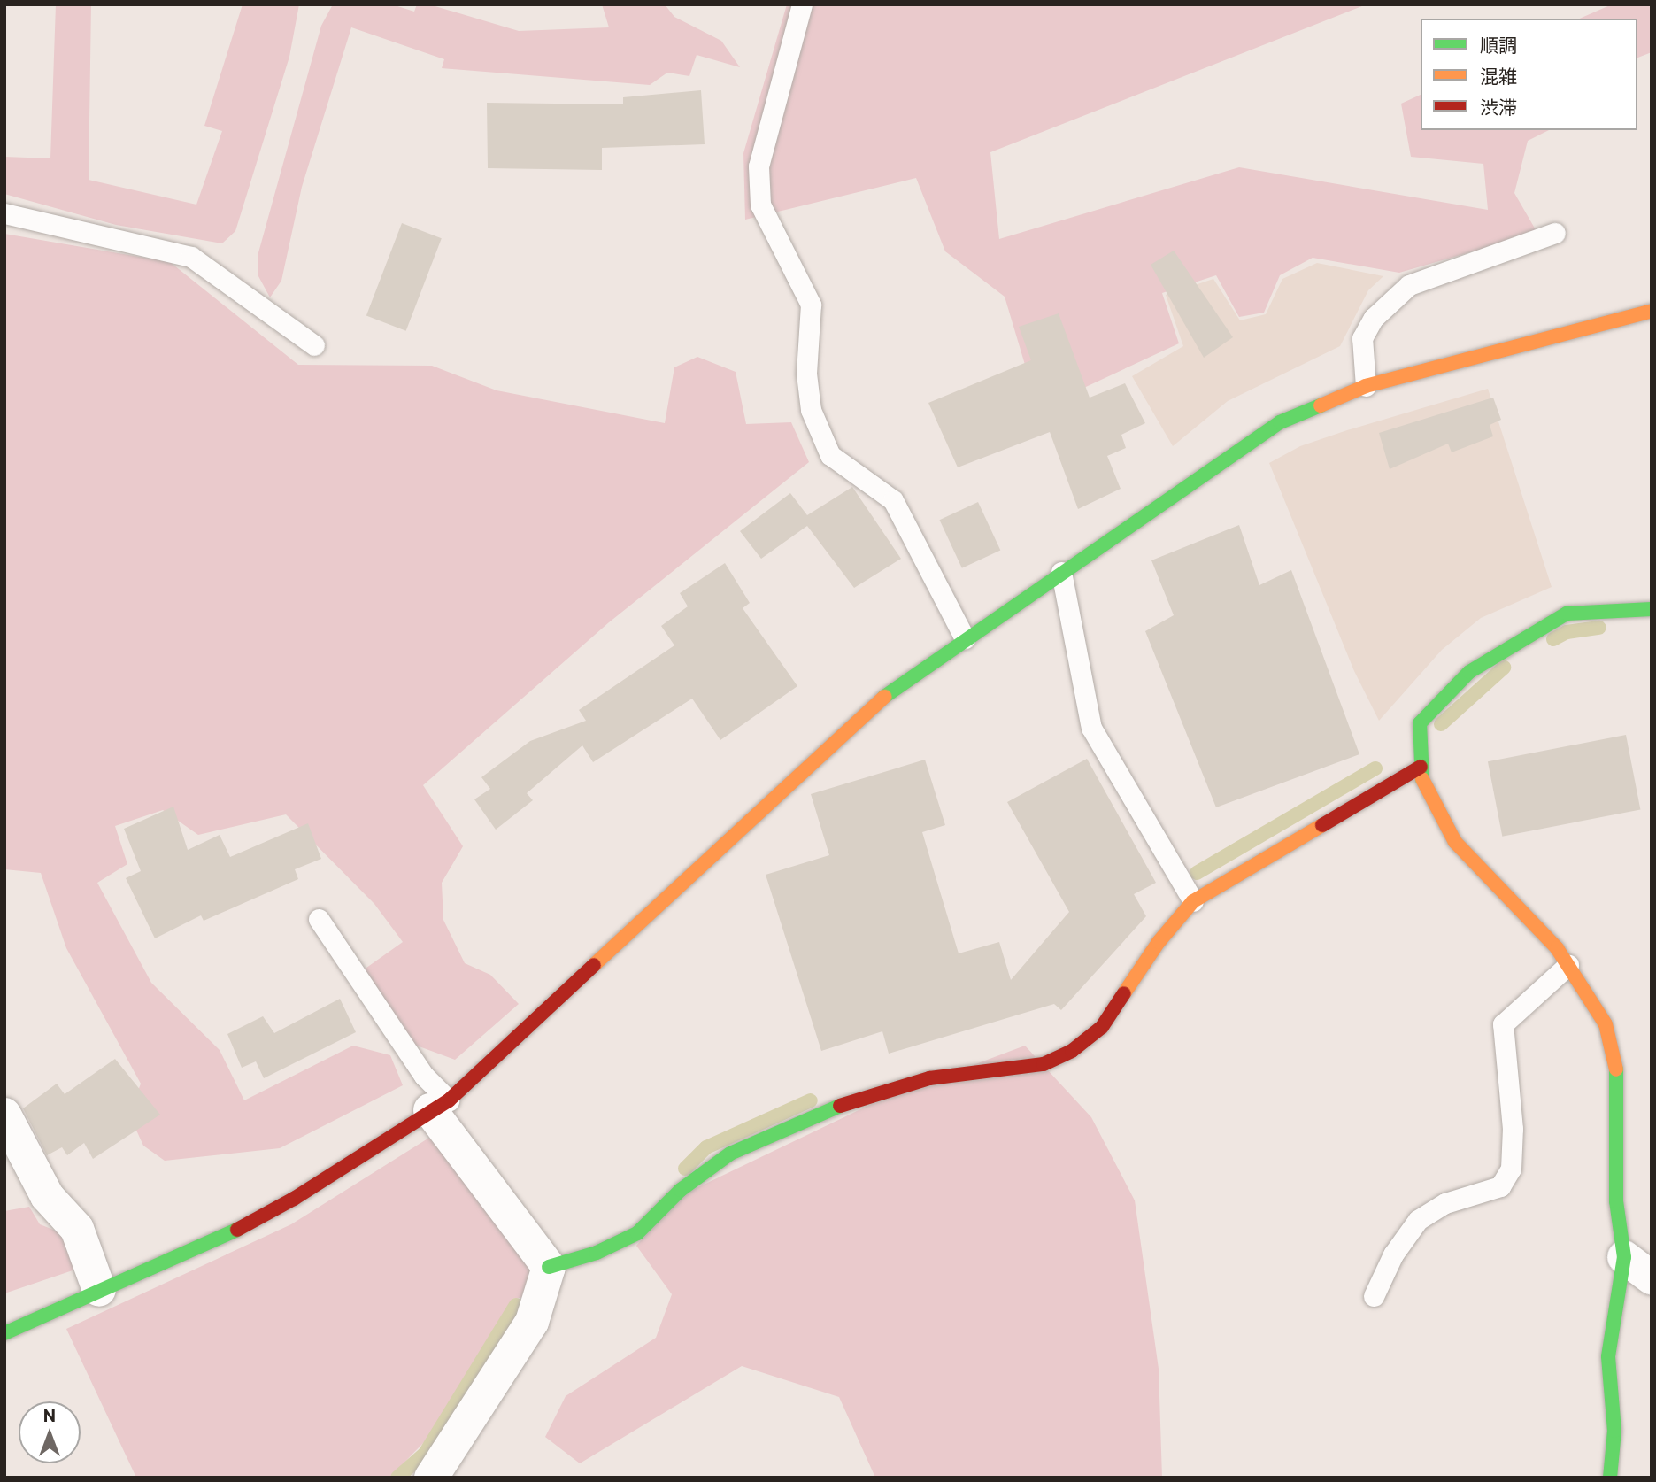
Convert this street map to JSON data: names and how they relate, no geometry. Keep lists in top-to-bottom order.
{
  "legend": ["順調", "混雑", "渋滞"],
  "north": "top"
}
